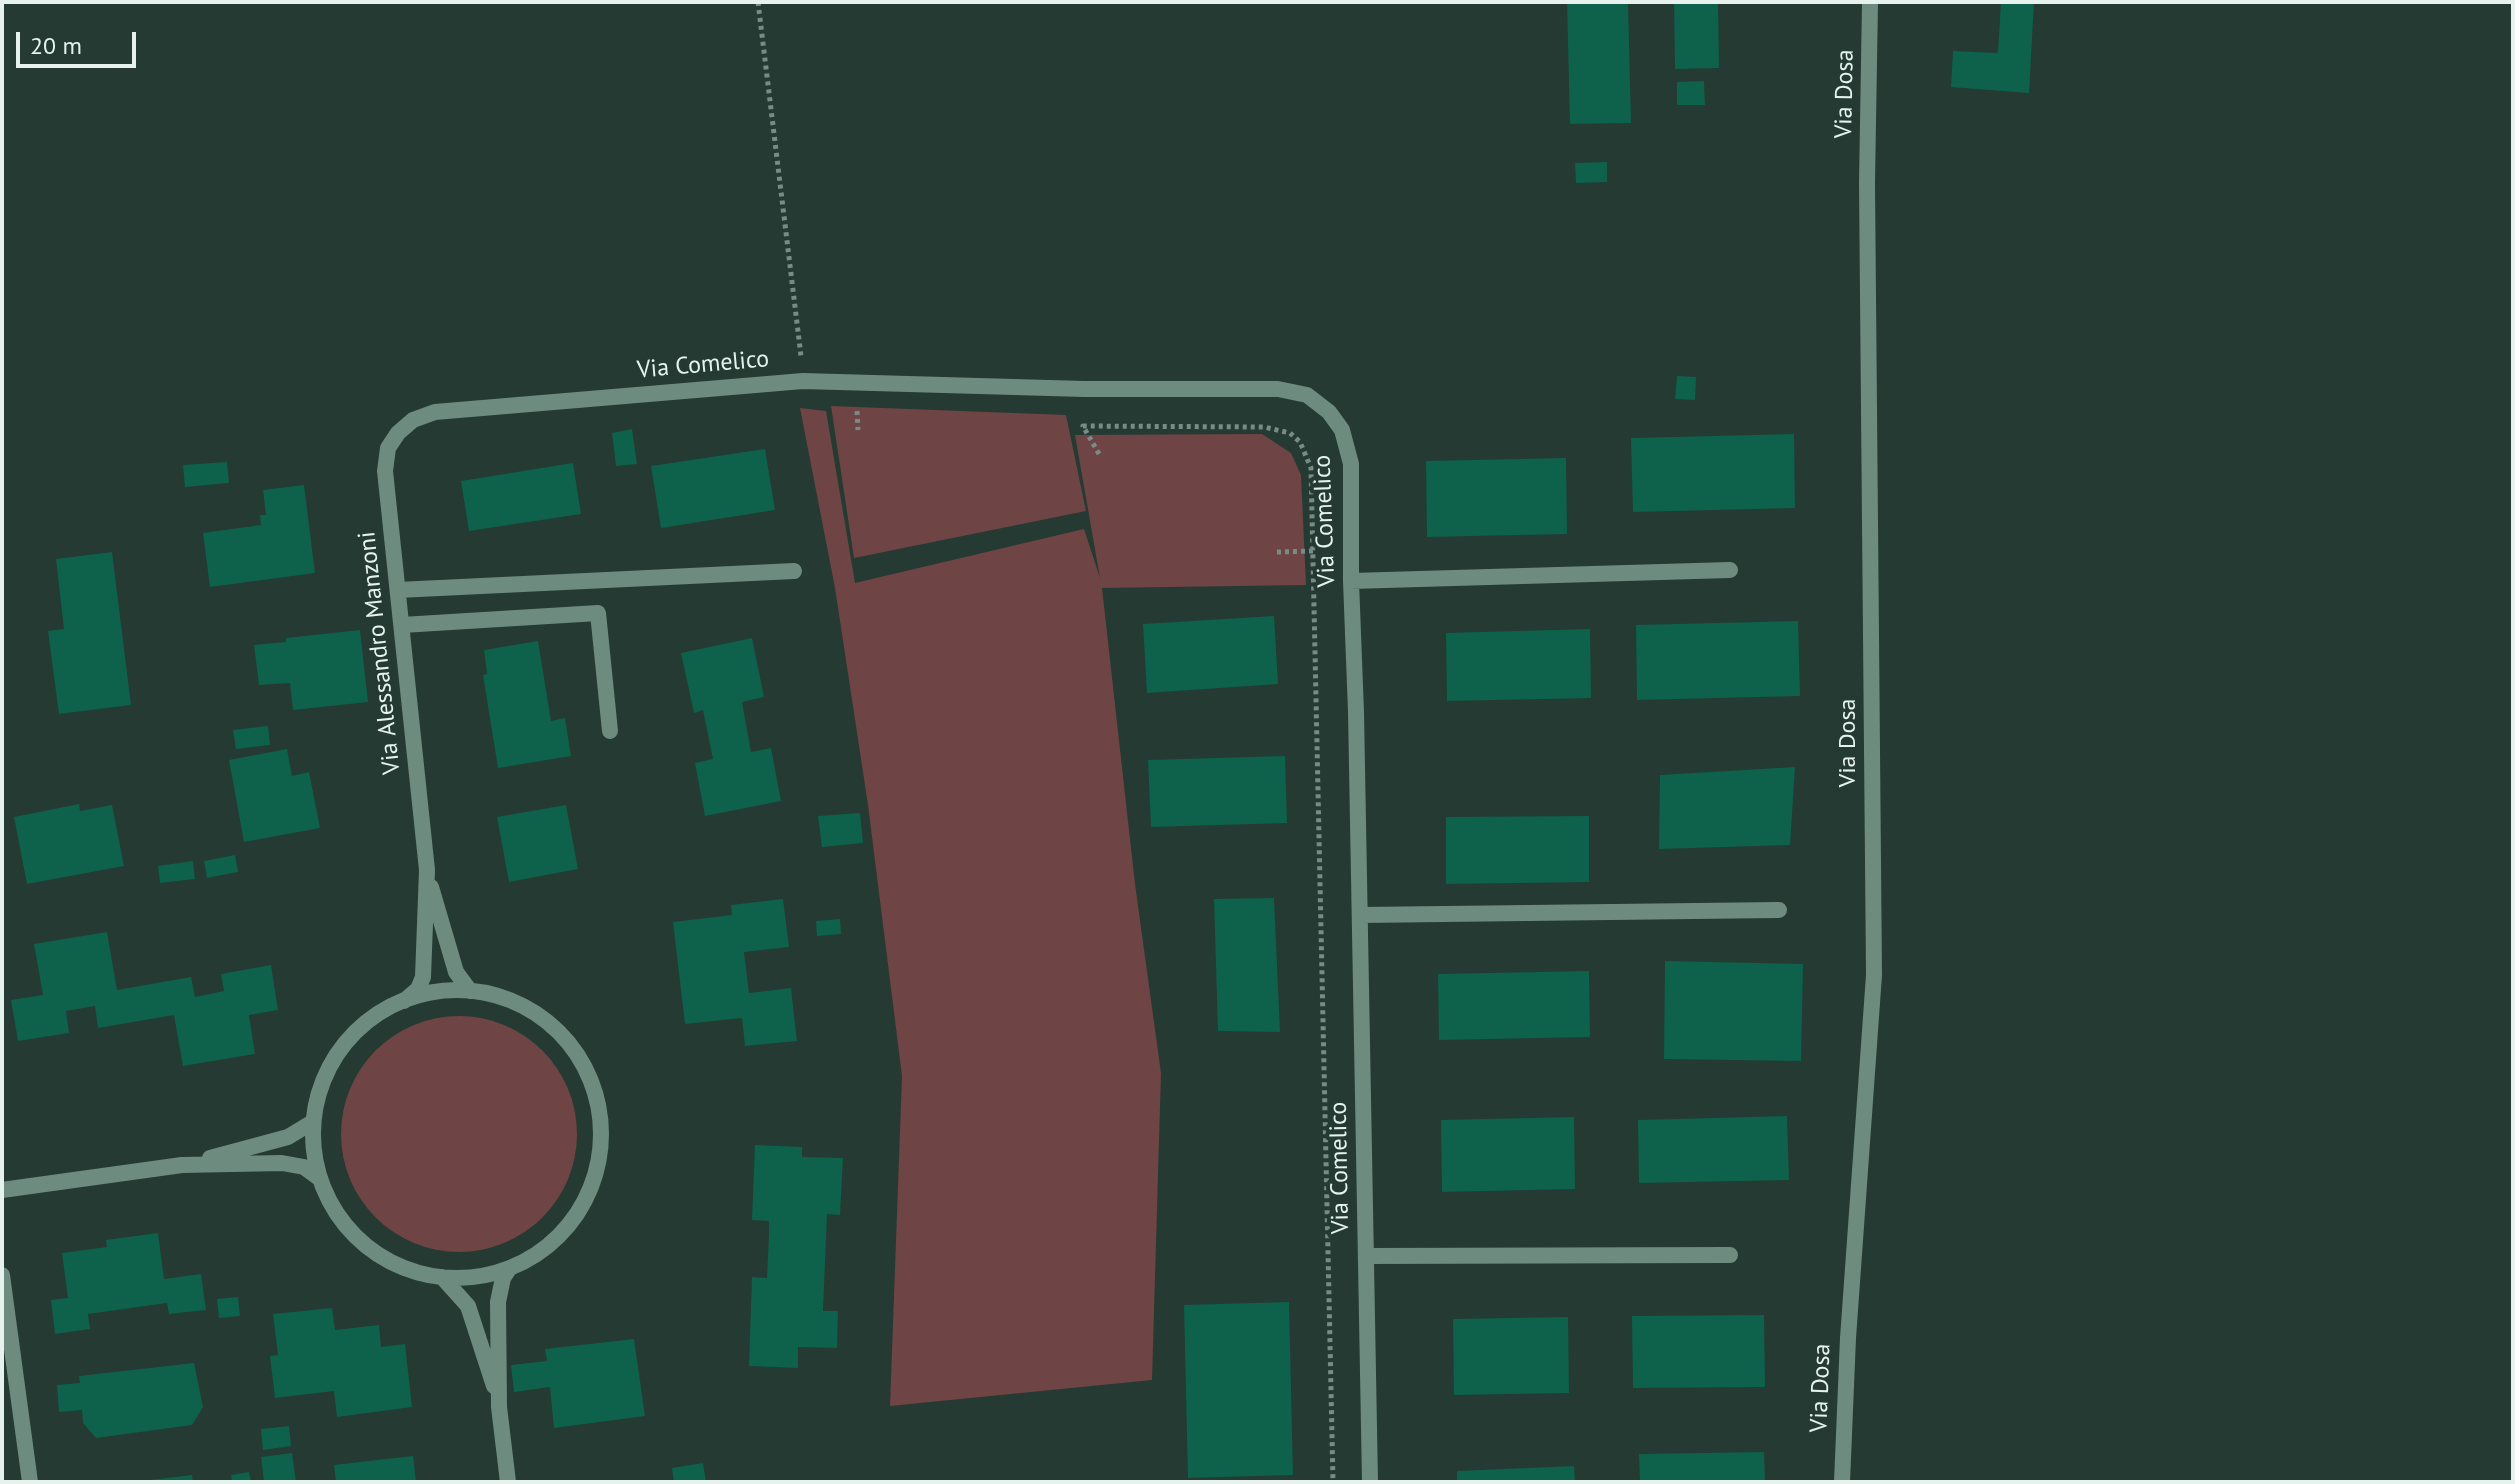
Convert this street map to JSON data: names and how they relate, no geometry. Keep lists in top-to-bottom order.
{
  "streets": {
    "street": ["Via Dosa", "Via Comelico", "Via Alessandro Manzoni"]
  },
  "crossings": [
    ["Via Comelico", "Via Alessandro Manzoni"]
  ],
  "scale_bar": "20 m"
}
